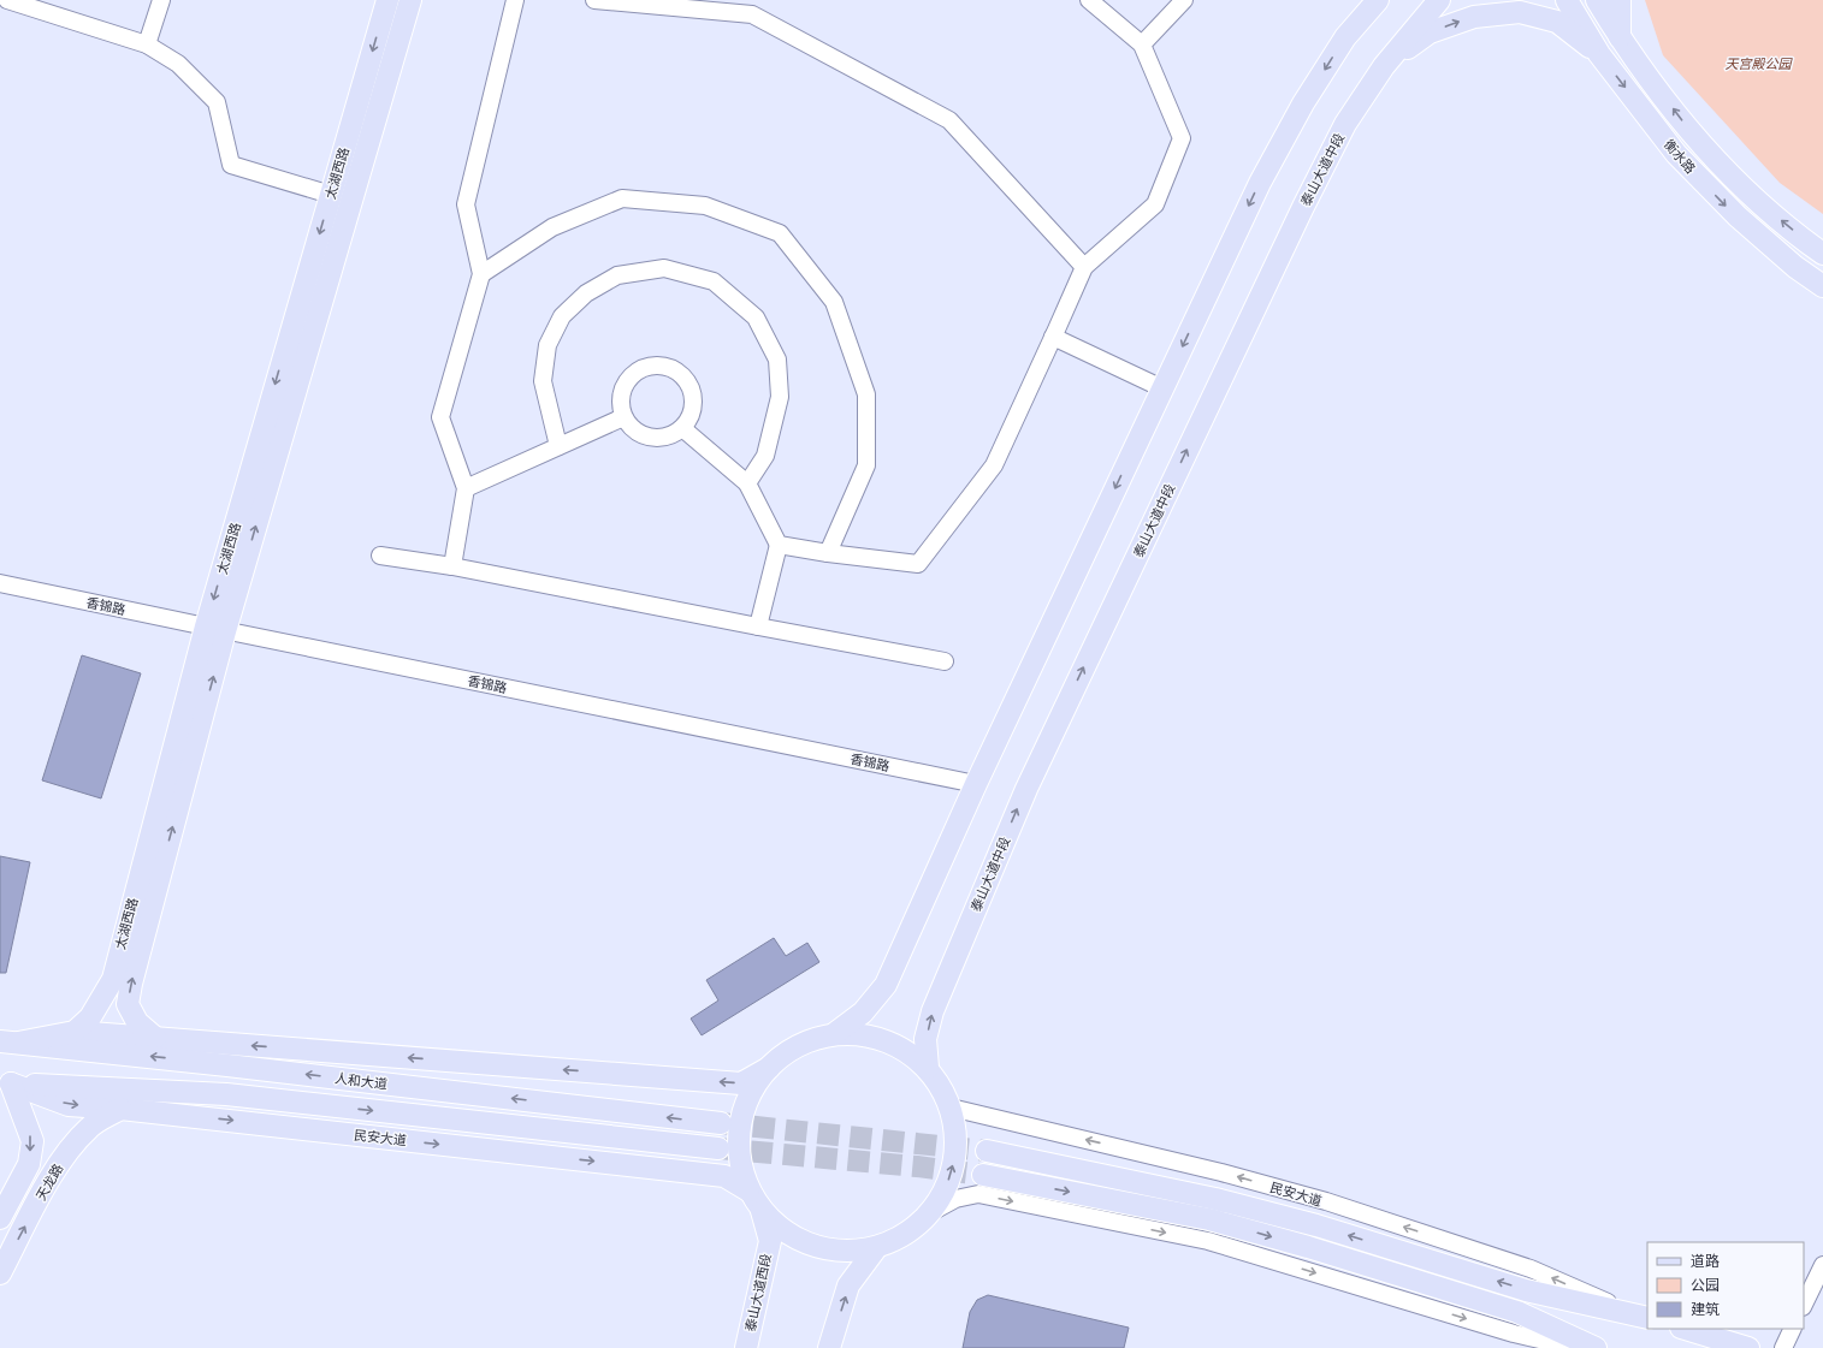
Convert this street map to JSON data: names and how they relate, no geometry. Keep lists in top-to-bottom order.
{
  "streets": {
    "main road": [
      "衡水路",
      "泰山大道中段",
      "太湖西路",
      "人和大道",
      "民安大道",
      "天龙路",
      "泰山大道西段"
    ],
    "street": ["香锦路"]
  },
  "crossings": [
    ["太湖西路", "香锦路"],
    ["人和大道", "民安大道"],
    ["人和大道", "天龙路"],
    ["民安大道", "天龙路"]
  ],
  "parks": ["天宫殿公园"],
  "legend": ["道路", "公园", "建筑"]
}
